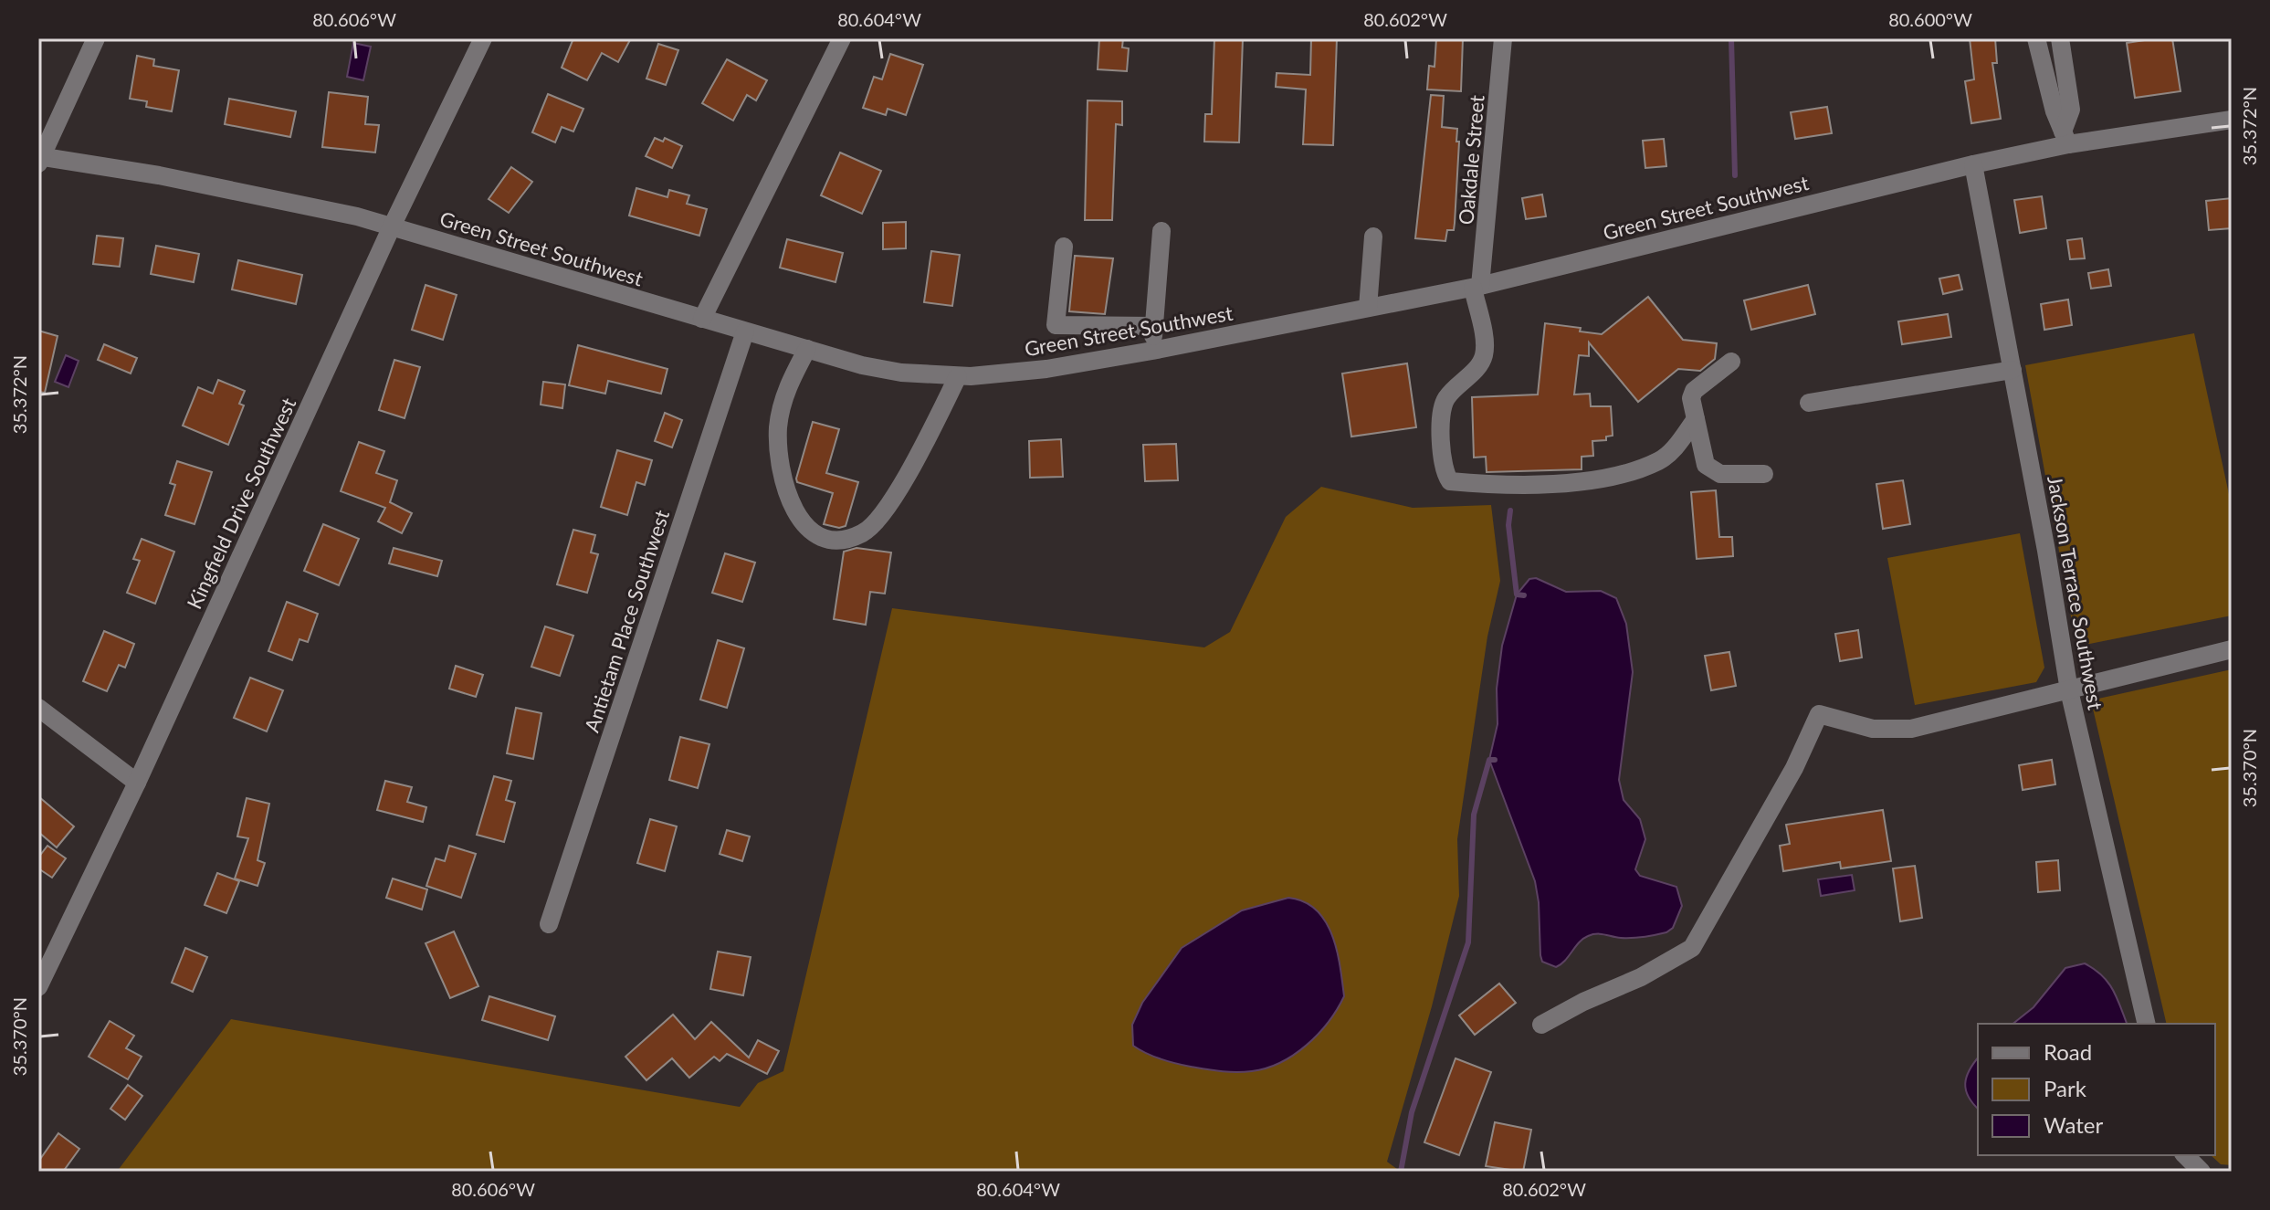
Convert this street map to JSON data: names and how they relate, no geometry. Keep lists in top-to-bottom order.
{
  "streets": {
    "street": [
      "Oakdale Street",
      "Green Street Southwest",
      "Kingfield Drive Southwest",
      "Jackson Terrace Southwest",
      "Antietam Place Southwest"
    ]
  },
  "crossings": [
    ["Oakdale Street", "Green Street Southwest"],
    ["Green Street Southwest", "Kingfield Drive Southwest"],
    ["Green Street Southwest", "Jackson Terrace Southwest"],
    ["Green Street Southwest", "Antietam Place Southwest"]
  ],
  "legend": ["Road", "Park", "Water"],
  "coordinates": [
    "80.606°W",
    "80.604°W",
    "80.602°W",
    "80.600°W",
    "35.372°N",
    "35.370°N"
  ]
}
